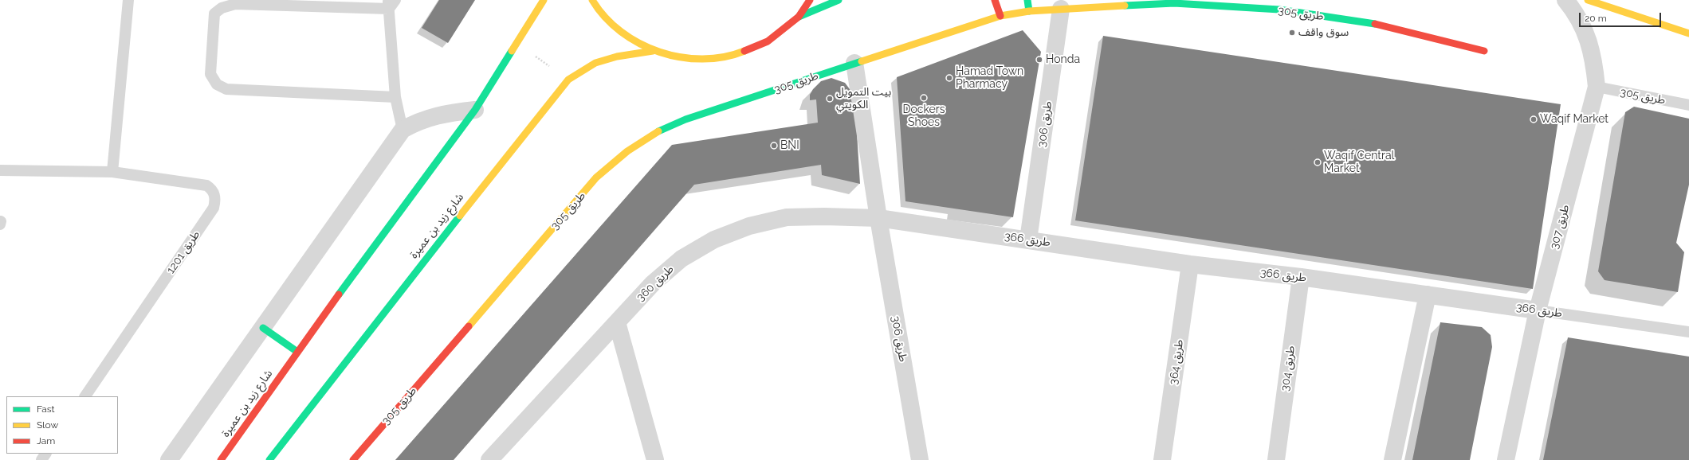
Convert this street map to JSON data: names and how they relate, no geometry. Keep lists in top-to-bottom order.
{
  "streets": {
    "street": [
      "طريق 305",
      "طريق 306",
      "شارع زيد بن عميرة",
      "طريق 307",
      "طريق 366",
      "طريق 360",
      "طريق 364",
      "طريق 304"
    ],
    "lane": ["طريق 1201"]
  },
  "crossings": [
    ["طريق 305", "طريق 306"],
    ["طريق 305", "طريق 307"],
    ["طريق 306", "طريق 366"],
    ["طريق 306", "طريق 360"],
    ["طريق 307", "طريق 366"],
    ["طريق 366", "طريق 360"],
    ["طريق 366", "طريق 364"],
    ["طريق 366", "طريق 304"]
  ],
  "places": [
    "سوق واقف",
    "Honda",
    "Hamad Town Pharmacy",
    "Dockers Shoes",
    "بيت التمويل الكويتي",
    "Waqif Market",
    "BNI",
    "Waqif Central Market"
  ],
  "legend": ["Fast", "Slow", "Jam"],
  "scale_bar": "20 m"
}
